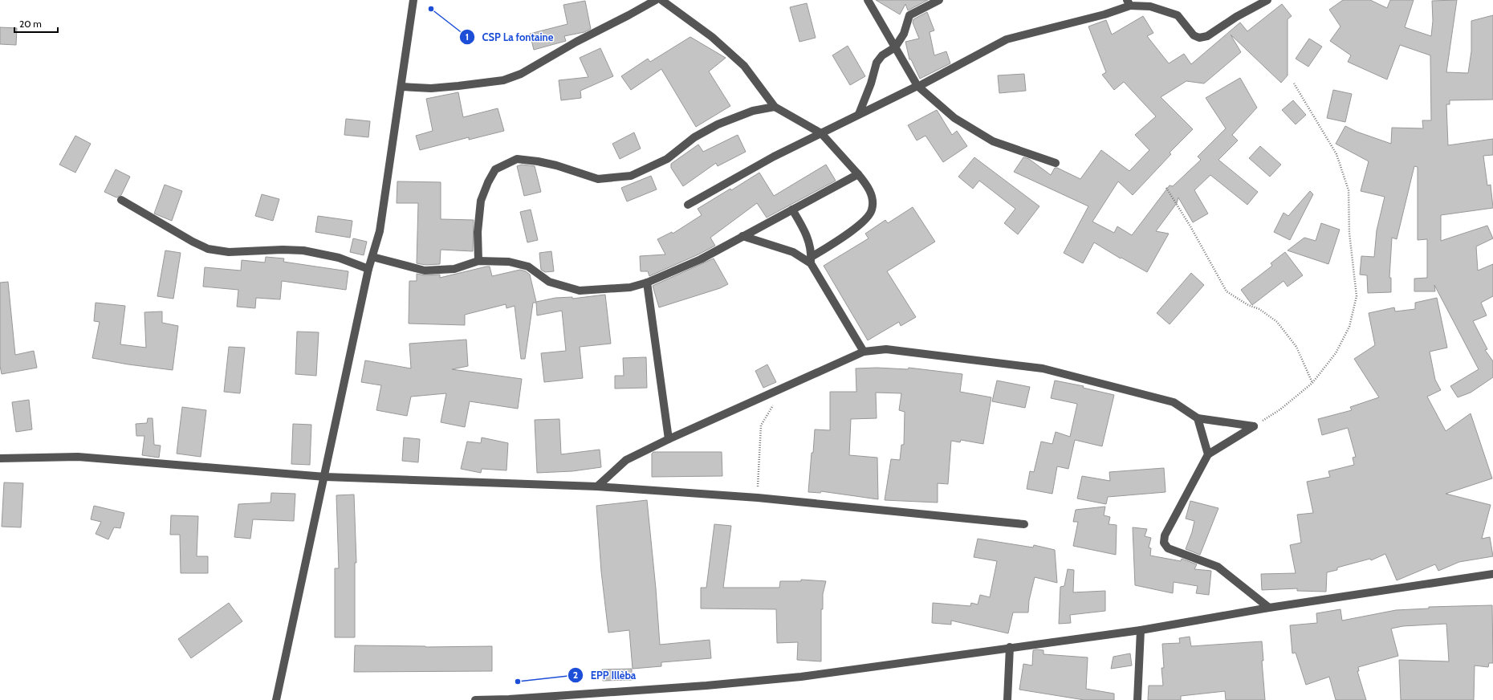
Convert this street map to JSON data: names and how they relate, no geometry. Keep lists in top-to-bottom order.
{
  "places": ["CSP La fontaine", "EPP Illèba"],
  "scale_bar": "20 m"
}
